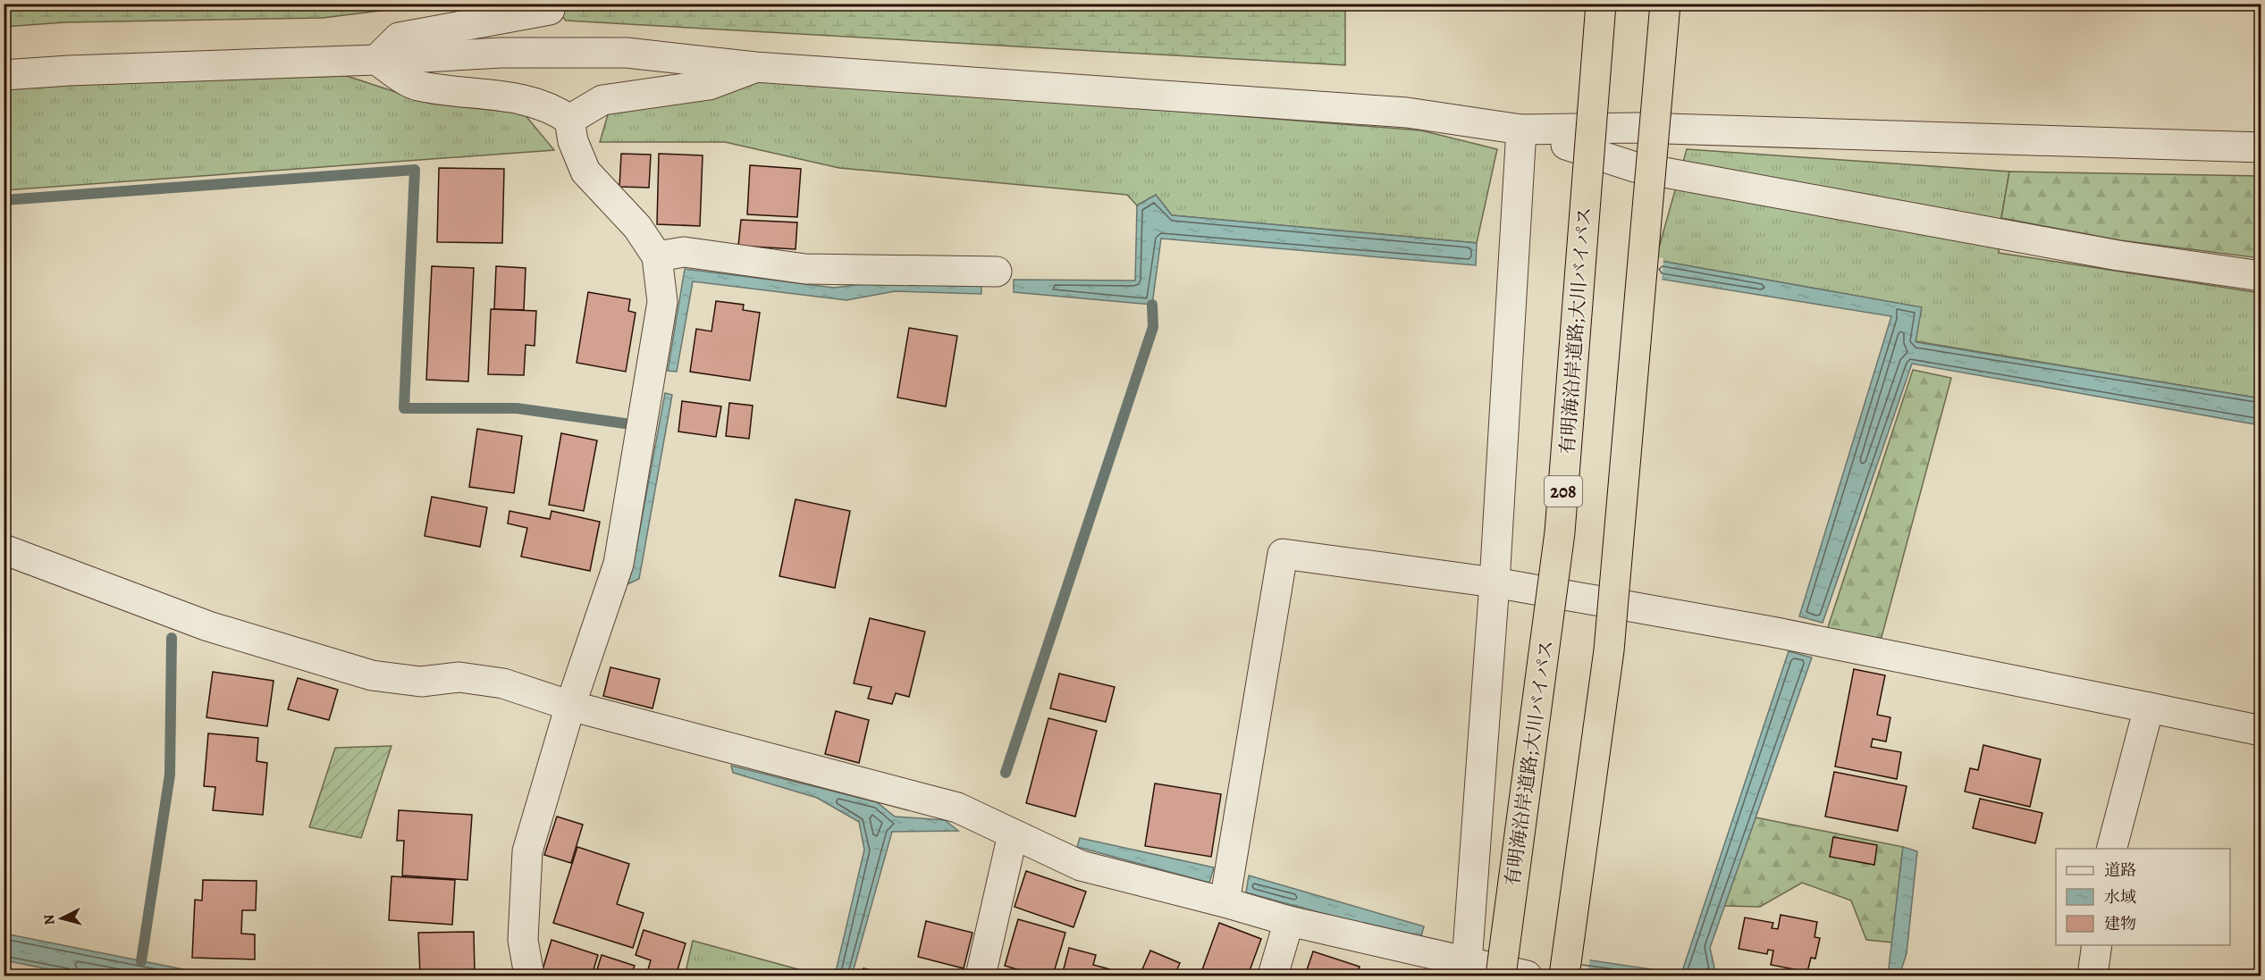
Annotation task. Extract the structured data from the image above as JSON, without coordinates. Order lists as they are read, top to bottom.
{
  "streets": {
    "highway": ["有明海沿岸道路;大川バイパス", "208"]
  },
  "legend": ["道路", "水域", "建物"],
  "north": "left"
}
